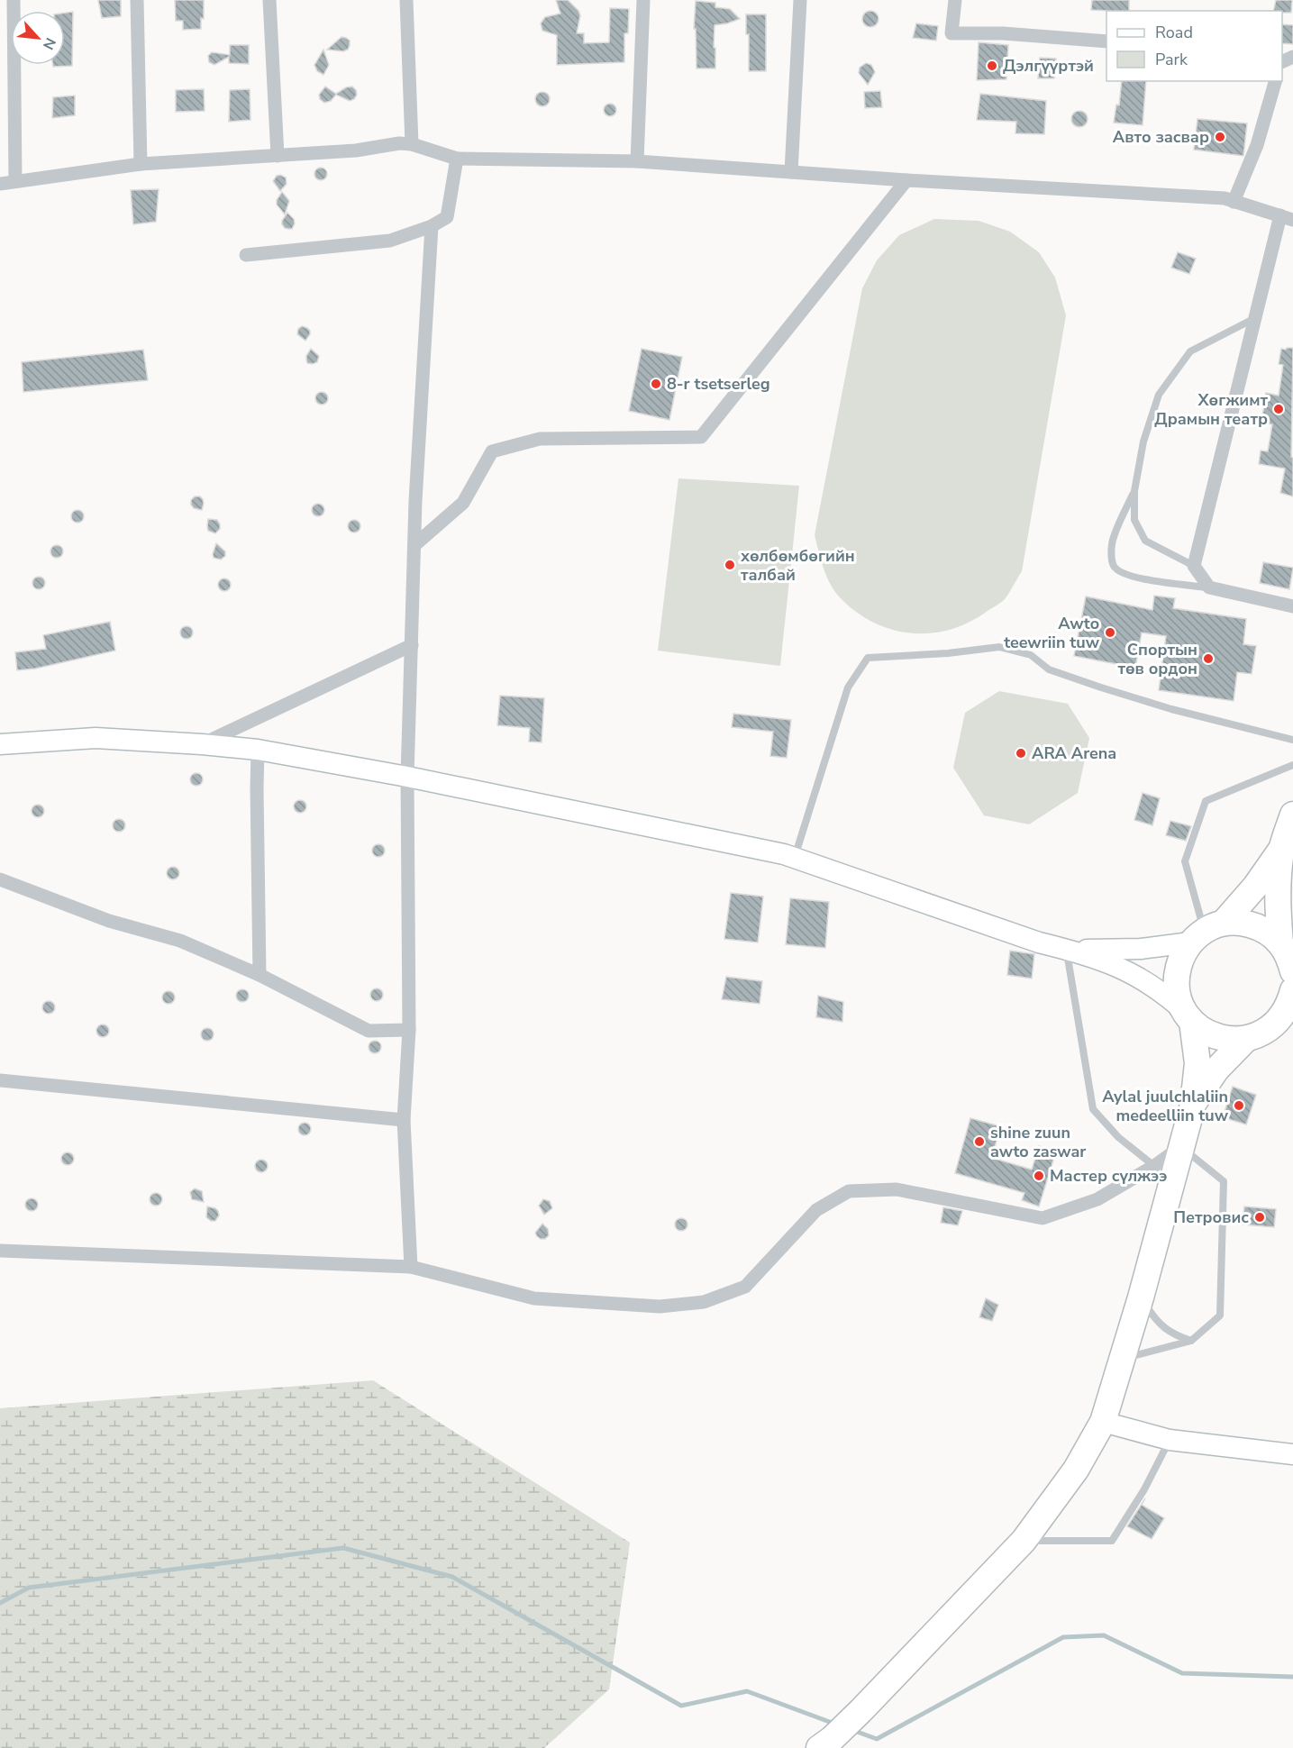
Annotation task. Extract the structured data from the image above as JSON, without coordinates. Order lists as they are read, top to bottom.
{
  "places": [
    "Дэлгүүртэй",
    "Авто засвар",
    "8-r tsetserleg",
    "Хөгжимт Драмын театр",
    "хөлбөмбөгийн талбай",
    "Awto teewriin tuw",
    "Спортын төв ордон",
    "ARA Arena",
    "Aylal juulchlaliin medeelliin tuw",
    "shine zuun awto zaswar",
    "Мастер сүлжээ",
    "Петровис"
  ],
  "legend": ["Road", "Park"],
  "north": "bottom right"
}
